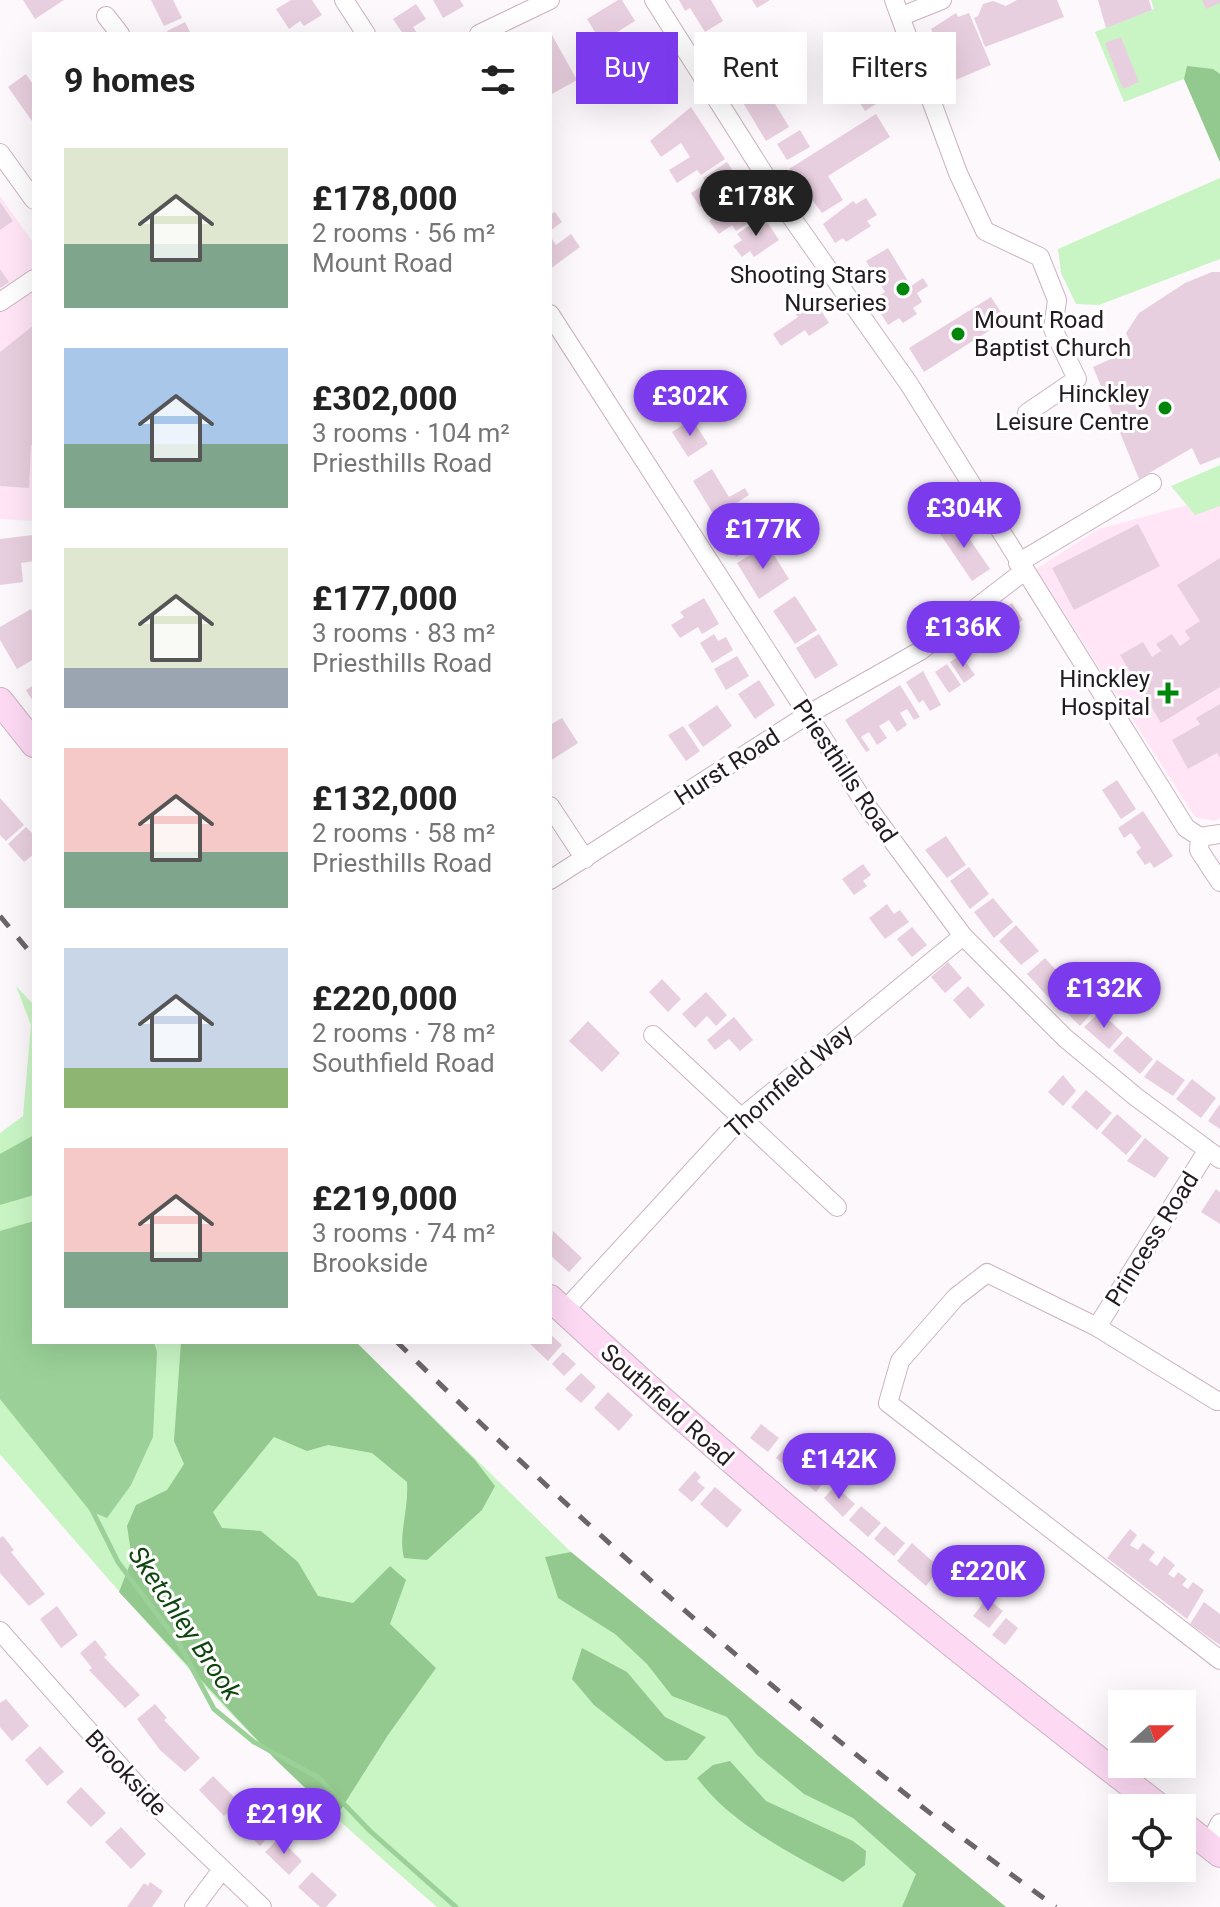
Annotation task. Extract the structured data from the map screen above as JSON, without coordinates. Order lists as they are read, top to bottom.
{
  "streets": {
    "main road": ["Southfield Road"],
    "street": [
      "Hurst Road",
      "Priesthills Road",
      "Thornfield Way",
      "Princess Road",
      "Brookside"
    ]
  },
  "crossings": [
    ["Hurst Road", "Priesthills Road"],
    ["Priesthills Road", "Thornfield Way"],
    ["Priesthills Road", "Princess Road"],
    ["Thornfield Way", "Southfield Road"]
  ],
  "water": ["Sketchley Brook"],
  "places": {
    "other": ["Shooting Stars Nurseries", "Mount Road Baptist Church", "Hinckley Leisure Centre"],
    "health": ["Hinckley Hospital"]
  },
  "north": "right",
  "page": {
    "chip": ["Buy", "Rent", "Filters"],
    "heading": "9 homes",
    "list": [
      {
        "name": "£178,000",
        "note": "2 rooms · 56 m² · Mount Road"
      },
      {
        "name": "£302,000",
        "note": "3 rooms · 104 m² · Priesthills Road"
      },
      {
        "name": "£177,000",
        "note": "3 rooms · 83 m² · Priesthills Road"
      },
      {
        "name": "£132,000",
        "note": "2 rooms · 58 m² · Priesthills Road"
      },
      {
        "name": "£220,000",
        "note": "2 rooms · 78 m² · Southfield Road"
      },
      {
        "name": "£219,000",
        "note": "3 rooms · 74 m² · Brookside"
      }
    ],
    "price": [
      "£178K",
      "£302K",
      "£304K",
      "£177K",
      "£136K",
      "£132K",
      "£142K",
      "£220K",
      "£219K"
    ]
  }
}
